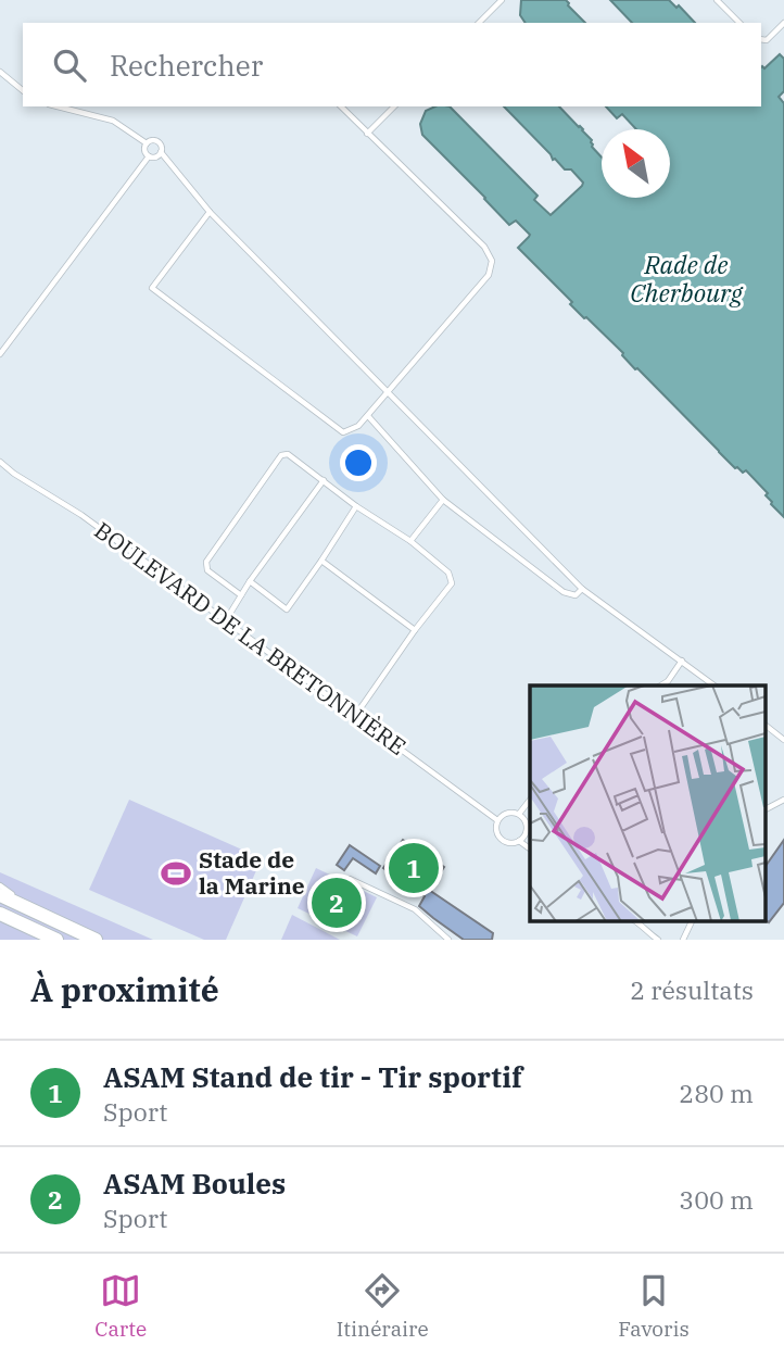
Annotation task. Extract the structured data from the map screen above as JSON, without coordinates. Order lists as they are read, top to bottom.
{
  "streets": {
    "lane": ["BOULEVARD DE LA BRETONNIÈRE"]
  },
  "water": ["Rade de Cherbourg"],
  "places": {
    "sports": ["Stade de la Marine"]
  },
  "north": "top left",
  "page": {
    "search": "Rechercher",
    "pins": ["1", "2"],
    "heading": ["À proximité", "2 résultats"],
    "list": [
      {
        "mark": "1",
        "name": "ASAM Stand de tir - Tir sportif",
        "note": "Sport",
        "value": "280 m"
      },
      {
        "mark": "2",
        "name": "ASAM Boules",
        "note": "Sport",
        "value": "300 m"
      }
    ],
    "nav": ["Carte", "Itinéraire", "Favoris"]
  }
}
